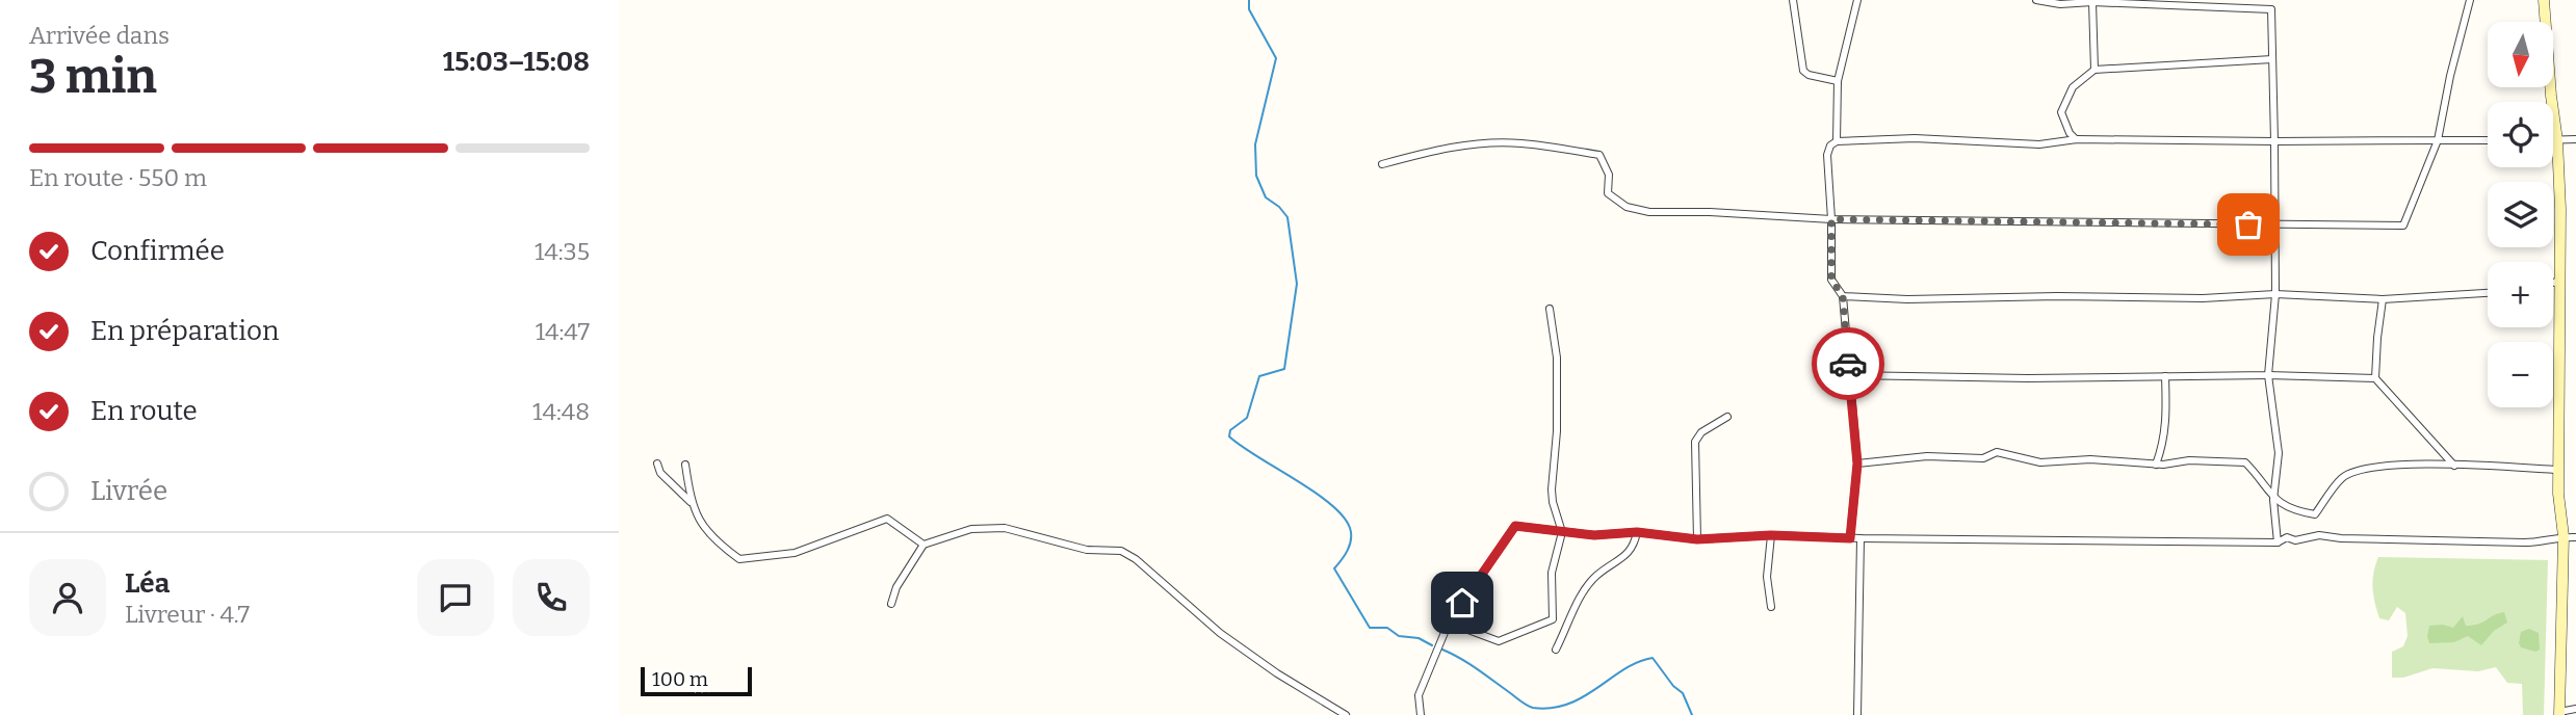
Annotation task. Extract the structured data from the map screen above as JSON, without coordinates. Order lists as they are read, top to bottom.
{
  "scale_bar": "100 m",
  "north": "bottom",
  "page": {
    "heading": ["3 min", "Arrivée dans", "15:03–15:08"],
    "panel": ["Léa", "Livreur · 4.7"],
    "map_buttons": ["+", "−"],
    "bar": "En route · 550 m",
    "list": [
      ["Confirmée", "14:35"],
      ["En préparation", "14:47"],
      ["En route", "14:48"],
      "Livrée"
    ],
    "scale": "100 m"
  }
}
